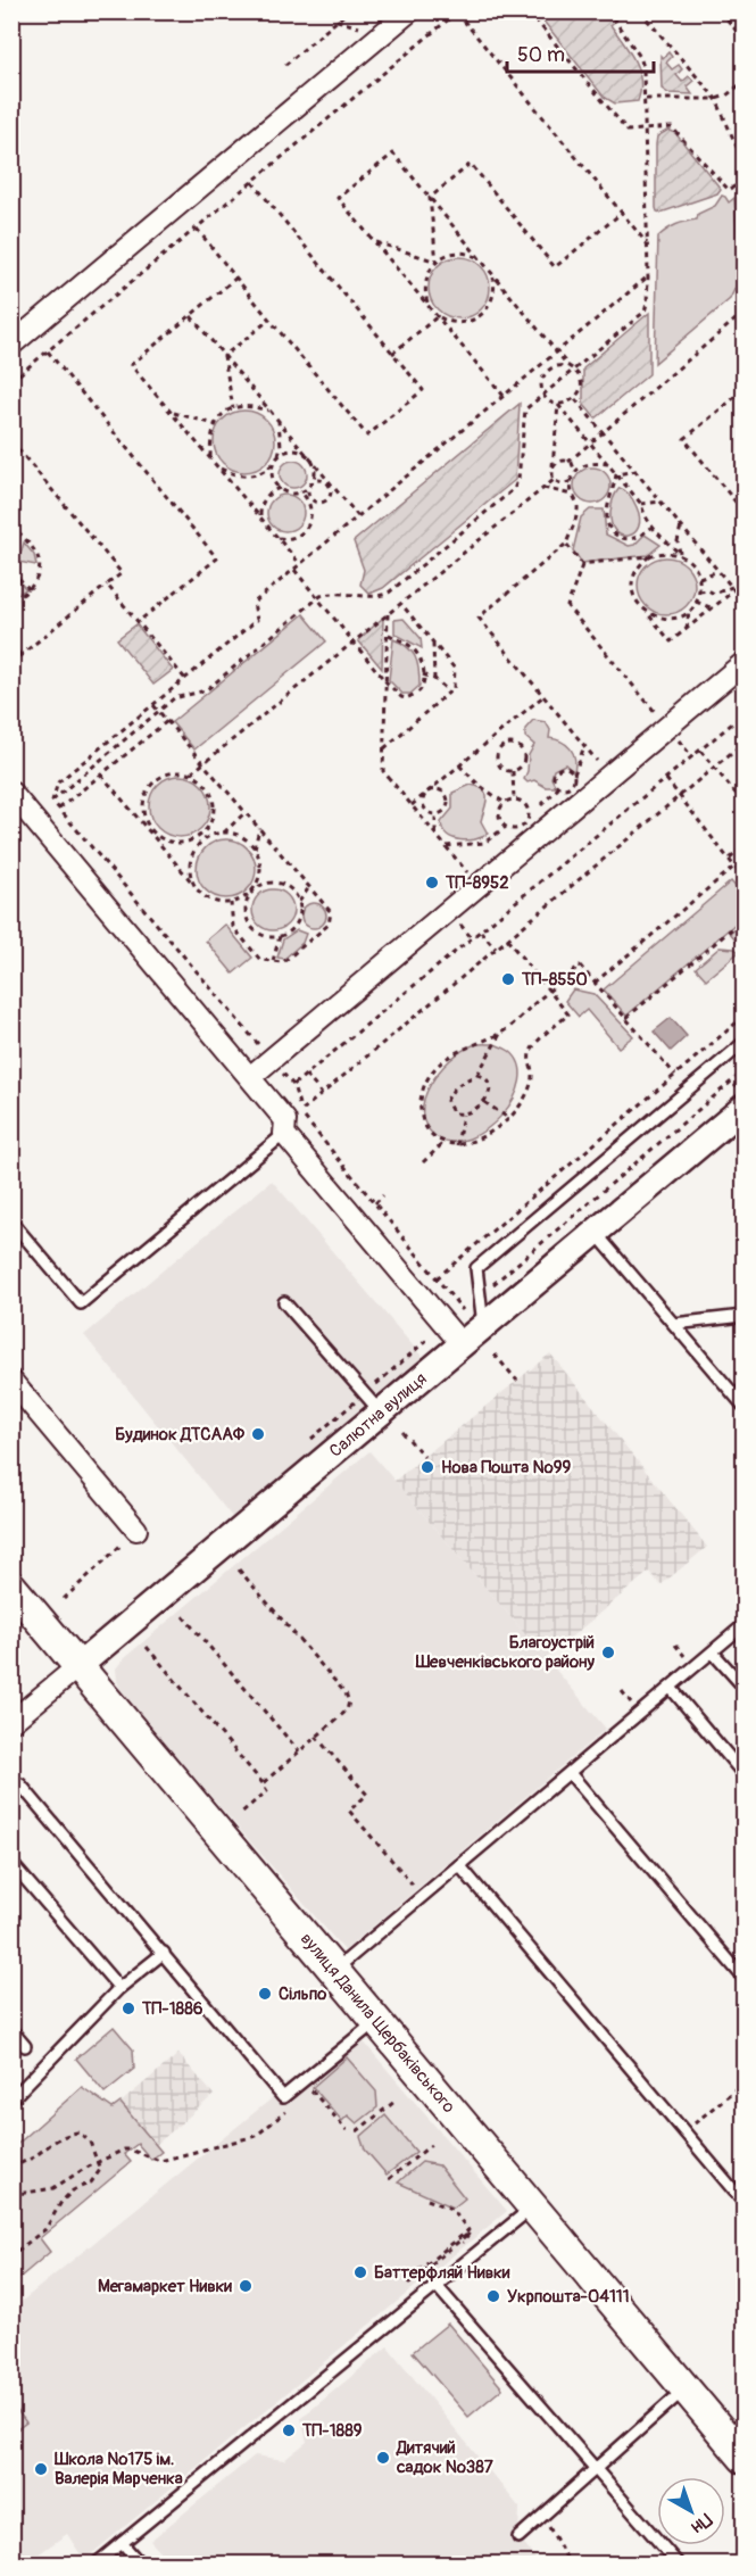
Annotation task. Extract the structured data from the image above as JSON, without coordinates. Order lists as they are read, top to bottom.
{
  "streets": {
    "main road": ["вулиця Данила Щербаківського"],
    "street": ["Салютна вулиця"]
  },
  "crossings": [
    ["Салютна вулиця", "вулиця Данила Щербаківського"]
  ],
  "places": [
    "ТП-8952",
    "ТП-8550",
    "Будинок ДТСААФ",
    "Нова Пошта №99",
    "Благоустрій Шевченківського району",
    "Сільпо",
    "ТП-1886",
    "Баттерфляй Нивки",
    "Мегамаркет Нивки",
    "Укрпошта-04111",
    "ТП-1889",
    "Дитячий садок №387",
    "Школа №175 ім. Валерія Марченка"
  ],
  "scale_bar": "50 m",
  "north": "bottom right"
}
